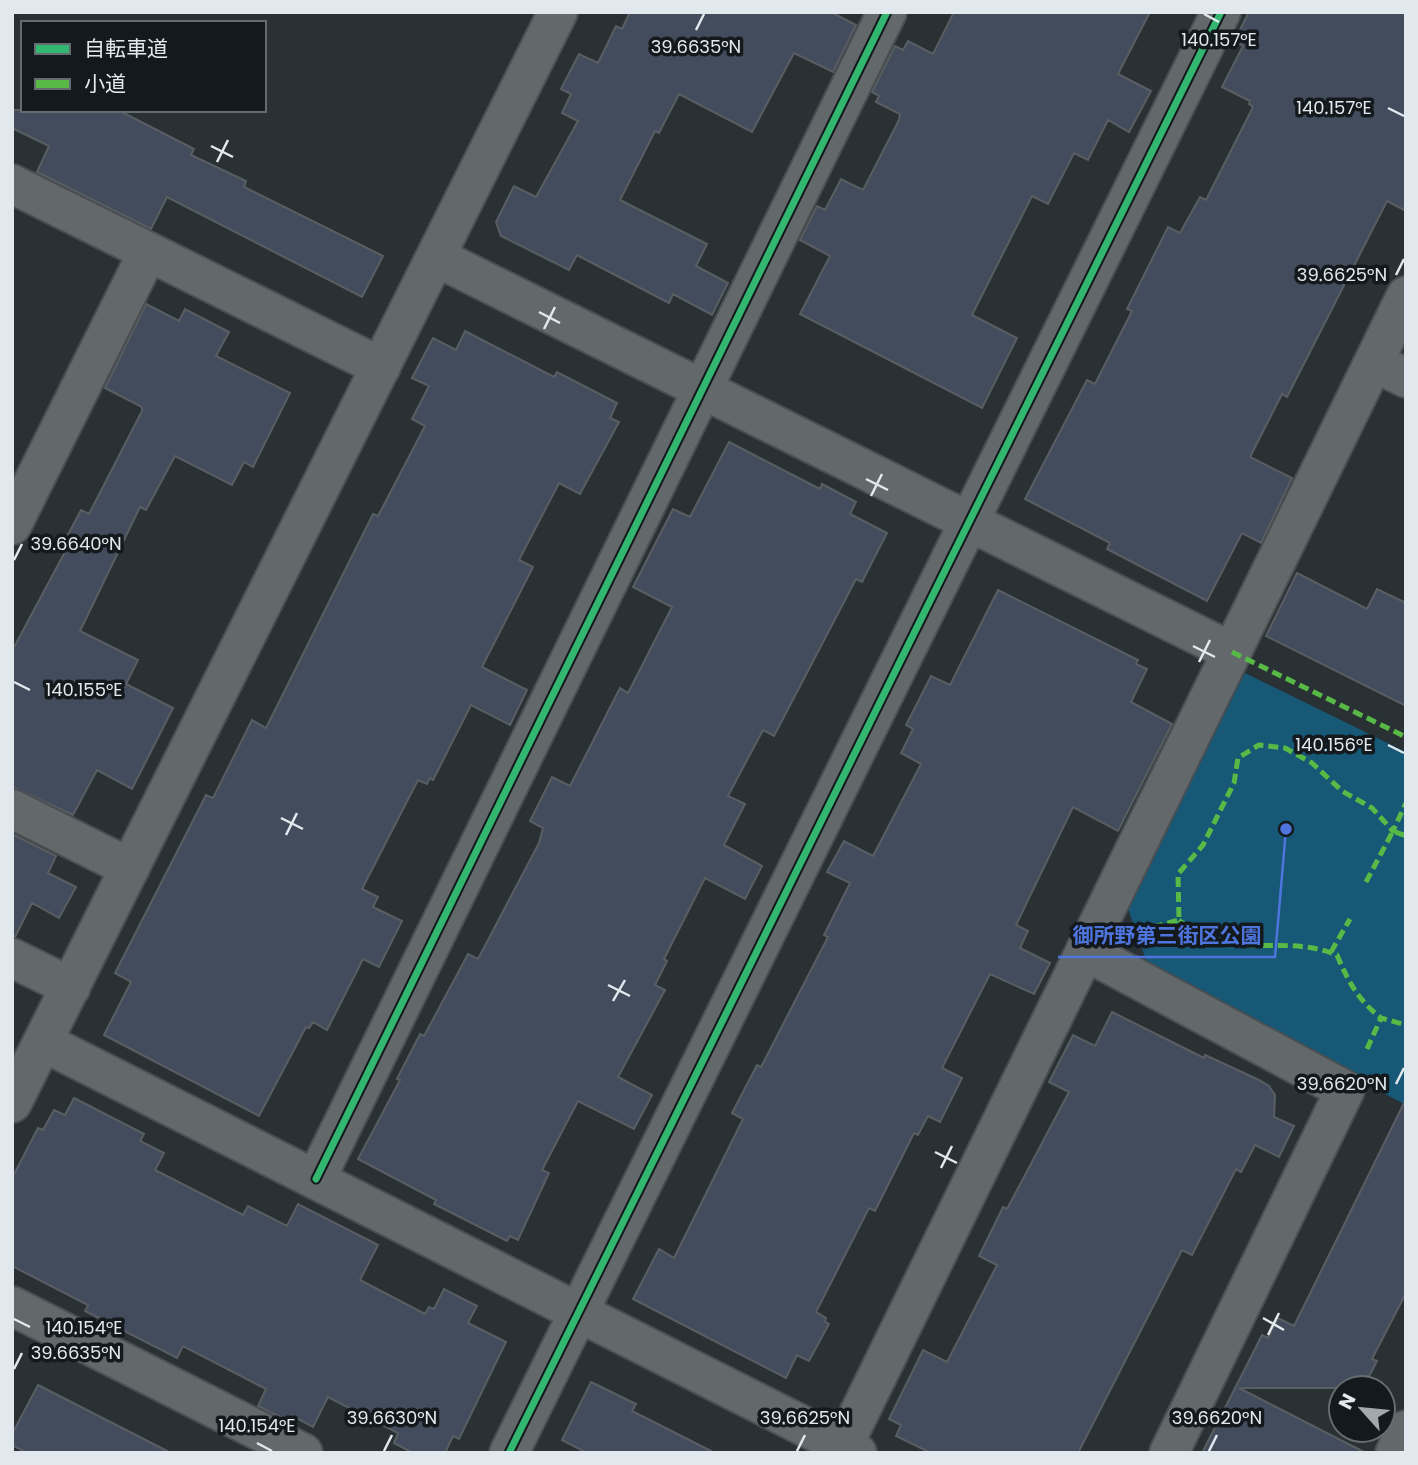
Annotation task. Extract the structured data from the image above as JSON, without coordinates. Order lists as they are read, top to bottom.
{
  "places": ["御所野第三街区公園"],
  "legend": ["自転車道", "小道"],
  "north": "top left",
  "coordinates": [
    "140.157°E",
    "39.6635°N",
    "39.6625°N",
    "39.6640°N",
    "140.155°E",
    "140.156°E",
    "39.6620°N",
    "140.154°E",
    "39.6630°N"
  ]
}
